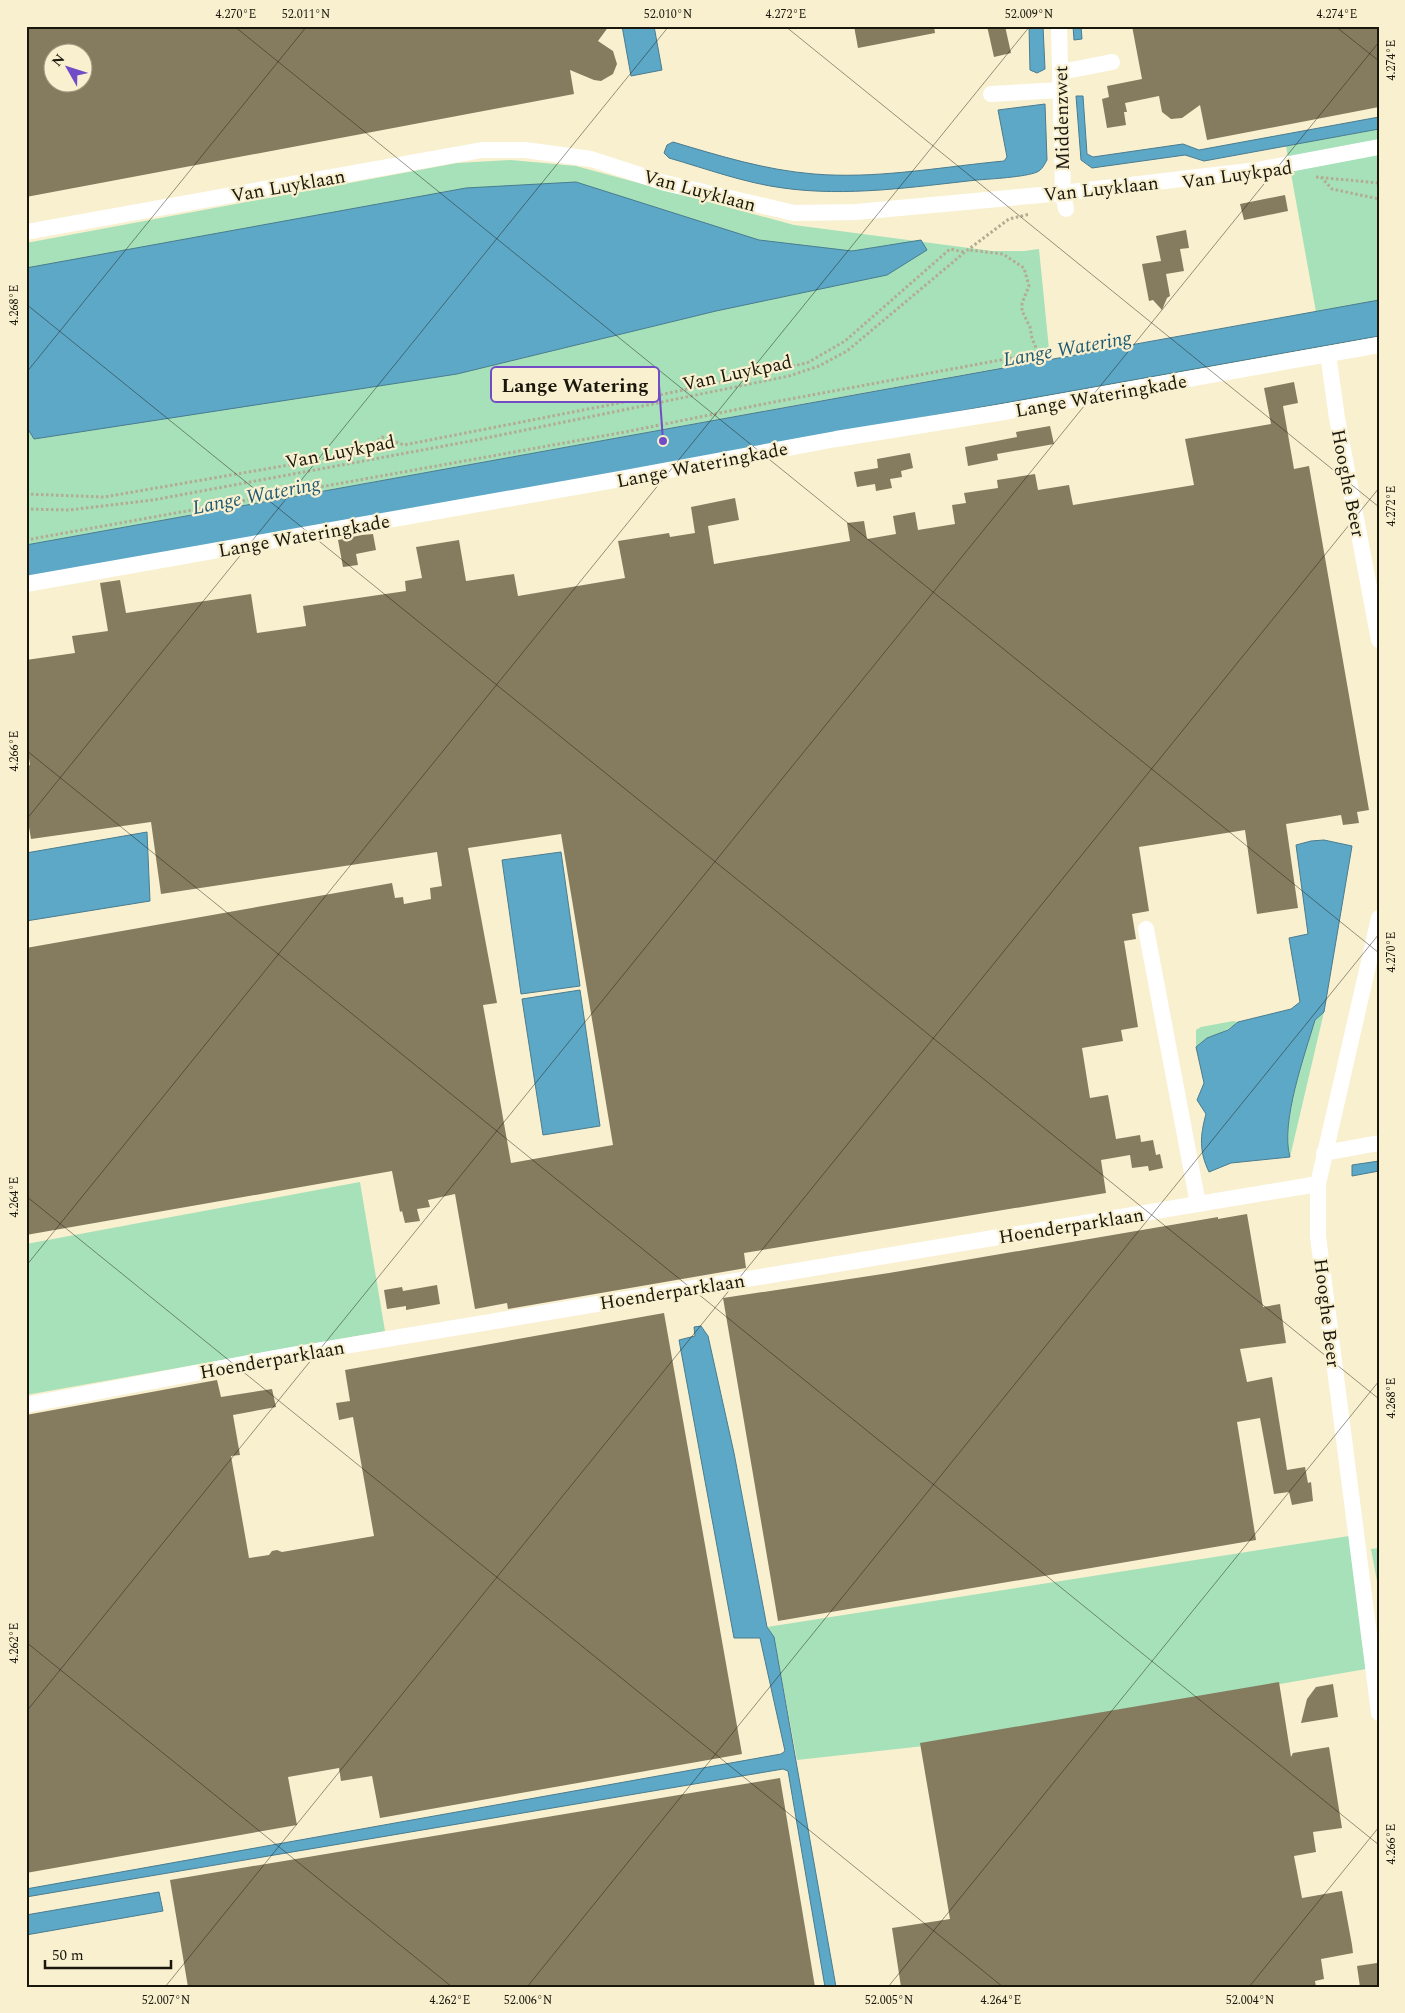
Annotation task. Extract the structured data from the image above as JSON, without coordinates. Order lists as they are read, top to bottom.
{
  "streets": {
    "street": [
      "Middenzwet",
      "Van Luyklaan",
      "Lange Wateringkade",
      "Hooghe Beer",
      "Hoenderparklaan"
    ],
    "path": ["Van Luykpad"]
  },
  "crossings": [
    ["Middenzwet", "Van Luyklaan"],
    ["Lange Wateringkade", "Hooghe Beer"],
    ["Hooghe Beer", "Hoenderparklaan"]
  ],
  "water": ["Lange Watering"],
  "places": ["Lange Watering"],
  "scale_bar": "50 m",
  "north": "top left",
  "coordinates": [
    "4.270°E",
    "52.011°N",
    "52.010°N",
    "4.272°E",
    "52.009°N",
    "4.274°E",
    "4.268°E",
    "4.266°E",
    "4.264°E",
    "4.262°E",
    "52.007°N",
    "52.006°N",
    "52.005°N",
    "52.004°N"
  ]
}
